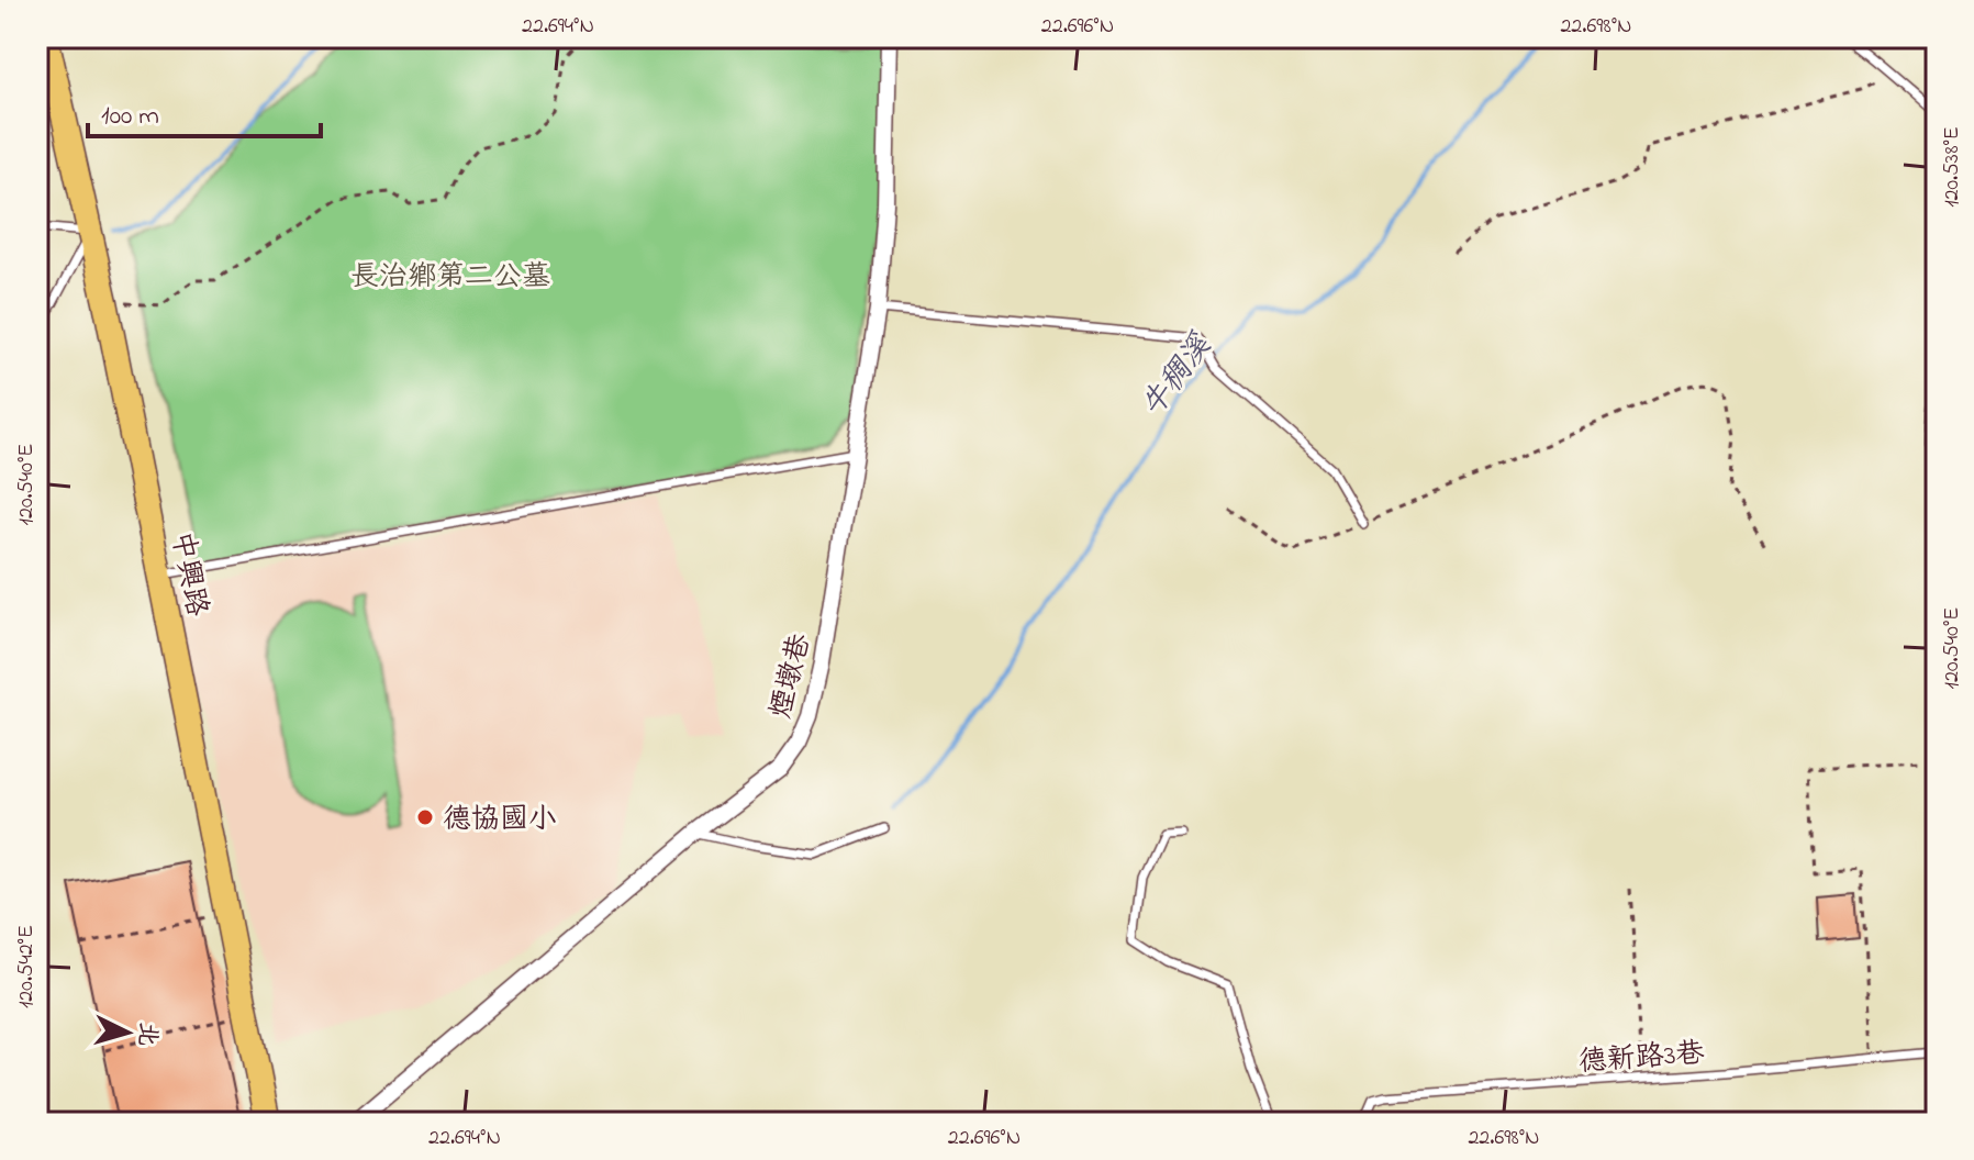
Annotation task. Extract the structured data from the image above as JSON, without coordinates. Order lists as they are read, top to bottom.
{
  "streets": {
    "main road": ["中興路"],
    "street": ["煙墩巷"],
    "lane": ["德新路3巷"]
  },
  "water": ["牛稠溪"],
  "parks": ["長治鄉第二公墓"],
  "places": ["德協國小"],
  "scale_bar": "100 m",
  "north": "right",
  "coordinates": [
    "22.694°N",
    "22.696°N",
    "22.698°N",
    "120.538°E",
    "120.540°E",
    "120.542°E"
  ]
}
